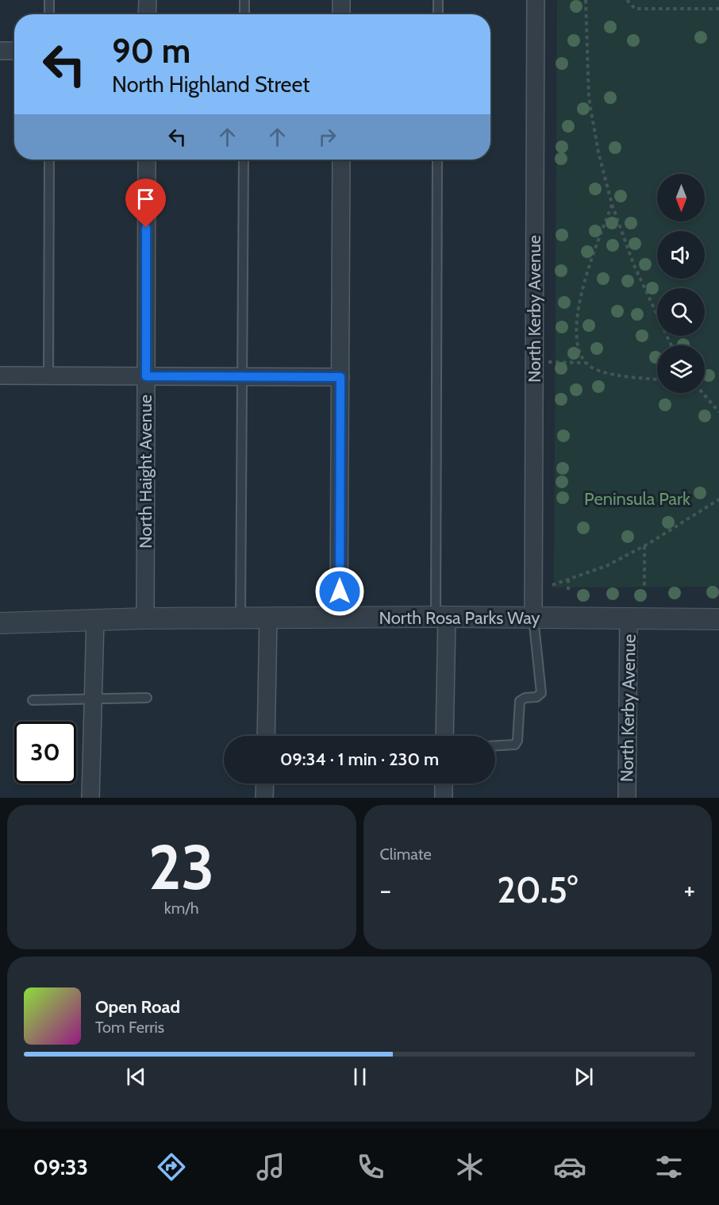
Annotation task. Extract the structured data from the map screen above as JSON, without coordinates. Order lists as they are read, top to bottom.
{
  "streets": {
    "street": ["North Kerby Avenue", "North Haight Avenue", "North Rosa Parks Way"]
  },
  "crossings": [
    ["North Kerby Avenue", "North Rosa Parks Way"],
    ["North Haight Avenue", "North Rosa Parks Way"]
  ],
  "parks": ["Peninsula Park"],
  "north": "bottom",
  "page": {
    "turn": ["90 m", "North Highland Street"],
    "limit": "30",
    "trip": "09:34 · 1 min · 230 m",
    "tile": [
      ["23", "km/h"],
      "Climate"
    ],
    "heat": ["−", "20.5°", "+"],
    "song": ["Open Road", "Tom Ferris"],
    "tabs": "09:33"
  }
}
